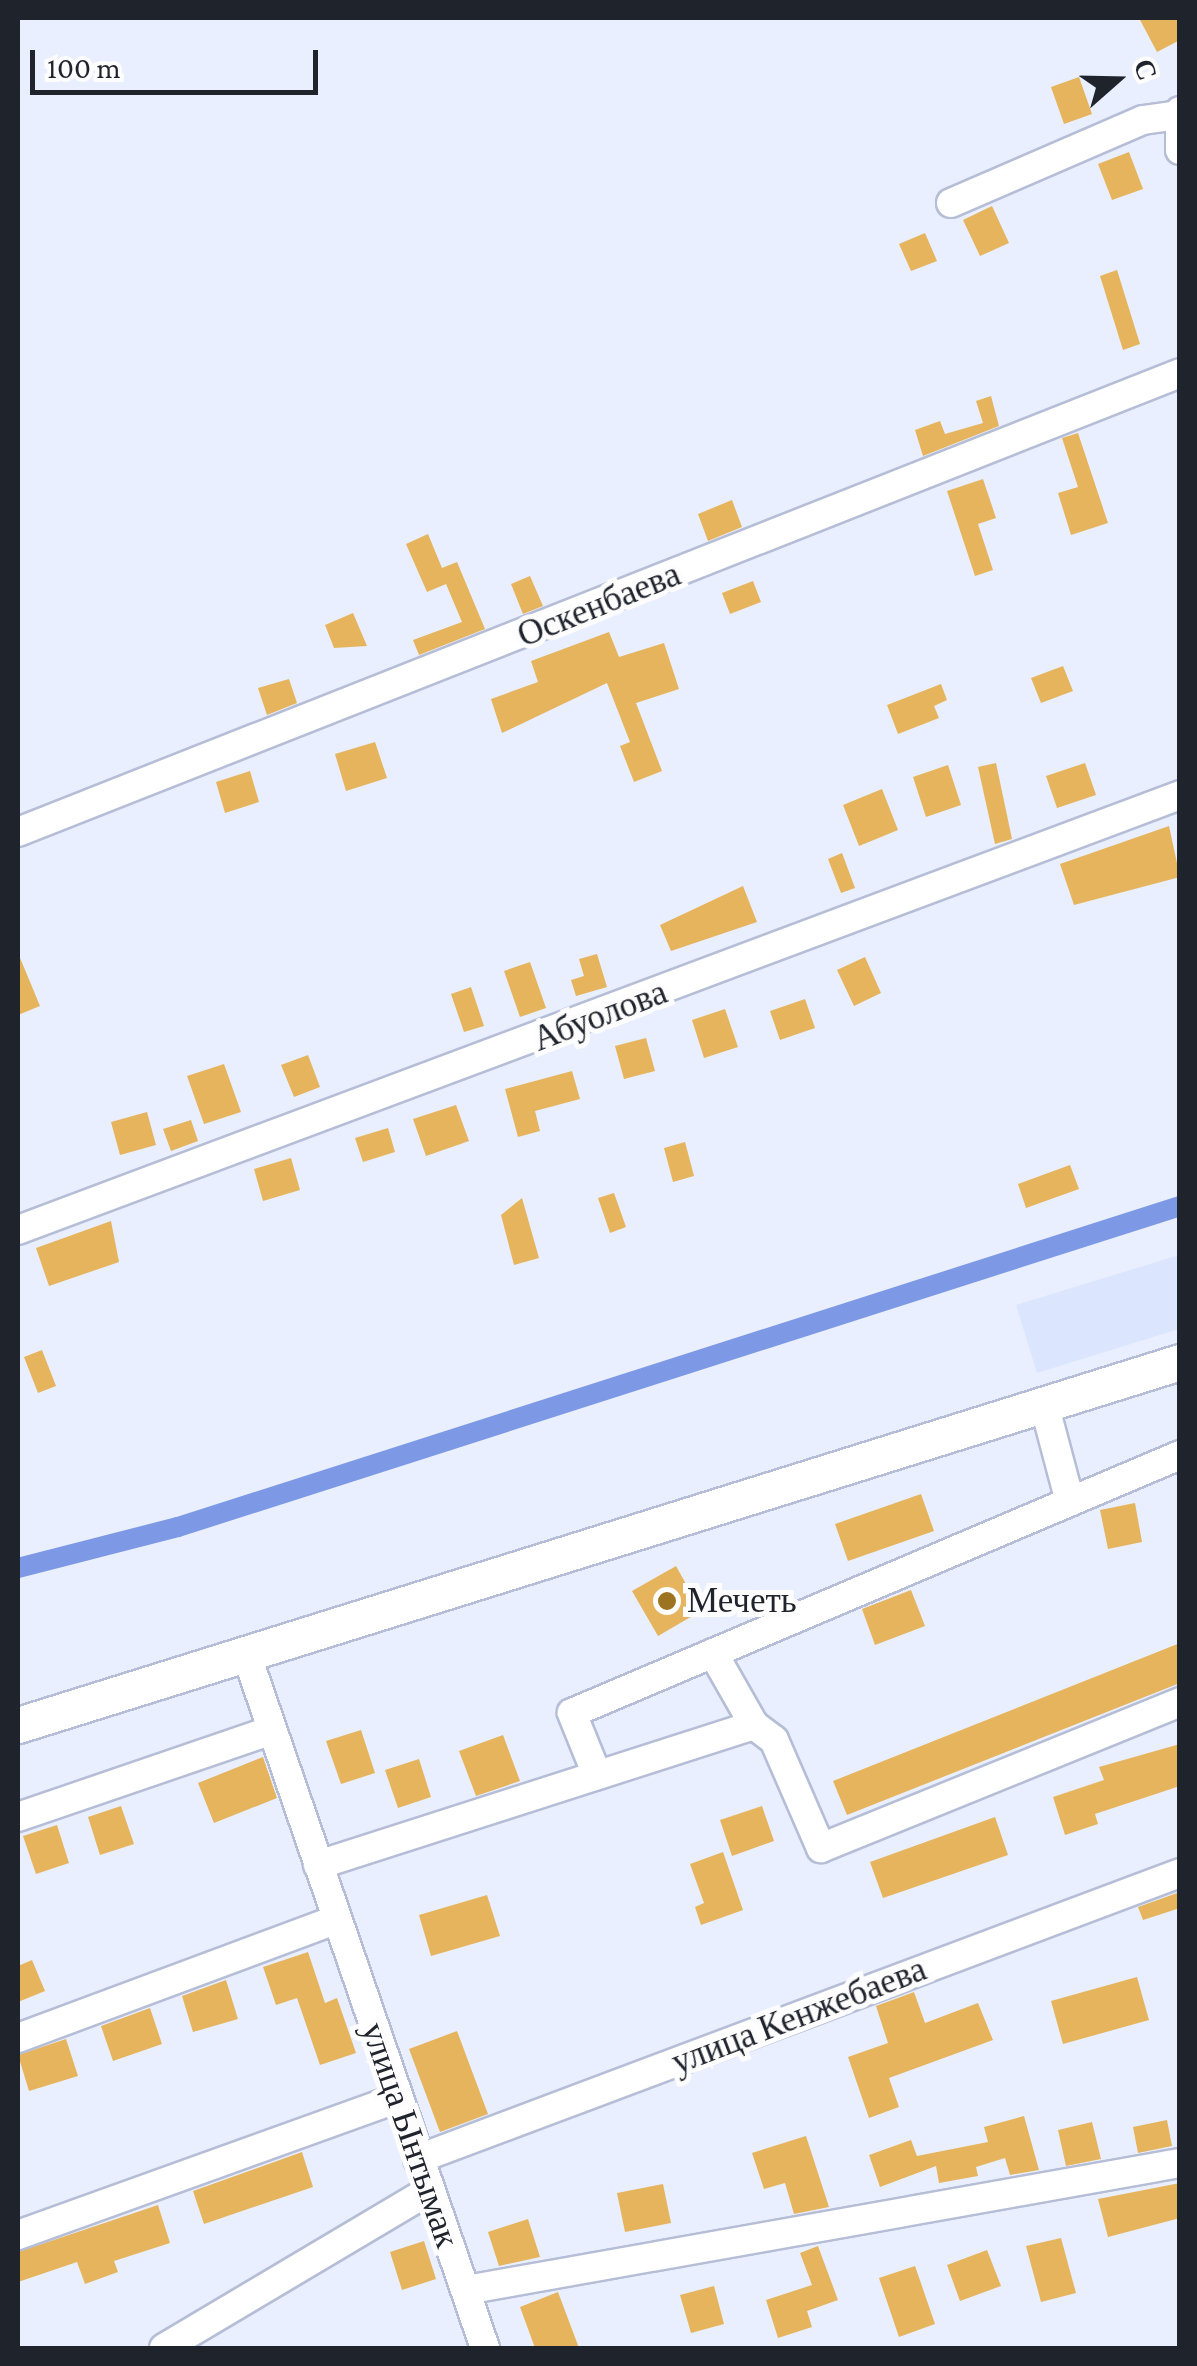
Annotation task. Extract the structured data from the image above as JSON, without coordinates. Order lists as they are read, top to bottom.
{
  "streets": {
    "street": [
      "Оскенбаева",
      "Абуолова",
      "улица Кенжебаева",
      "улица Ынтымак"
    ]
  },
  "crossings": [
    ["улица Кенжебаева", "улица Ынтымак"]
  ],
  "places": ["Мечеть"],
  "scale_bar": "100 m",
  "north": "right"
}
